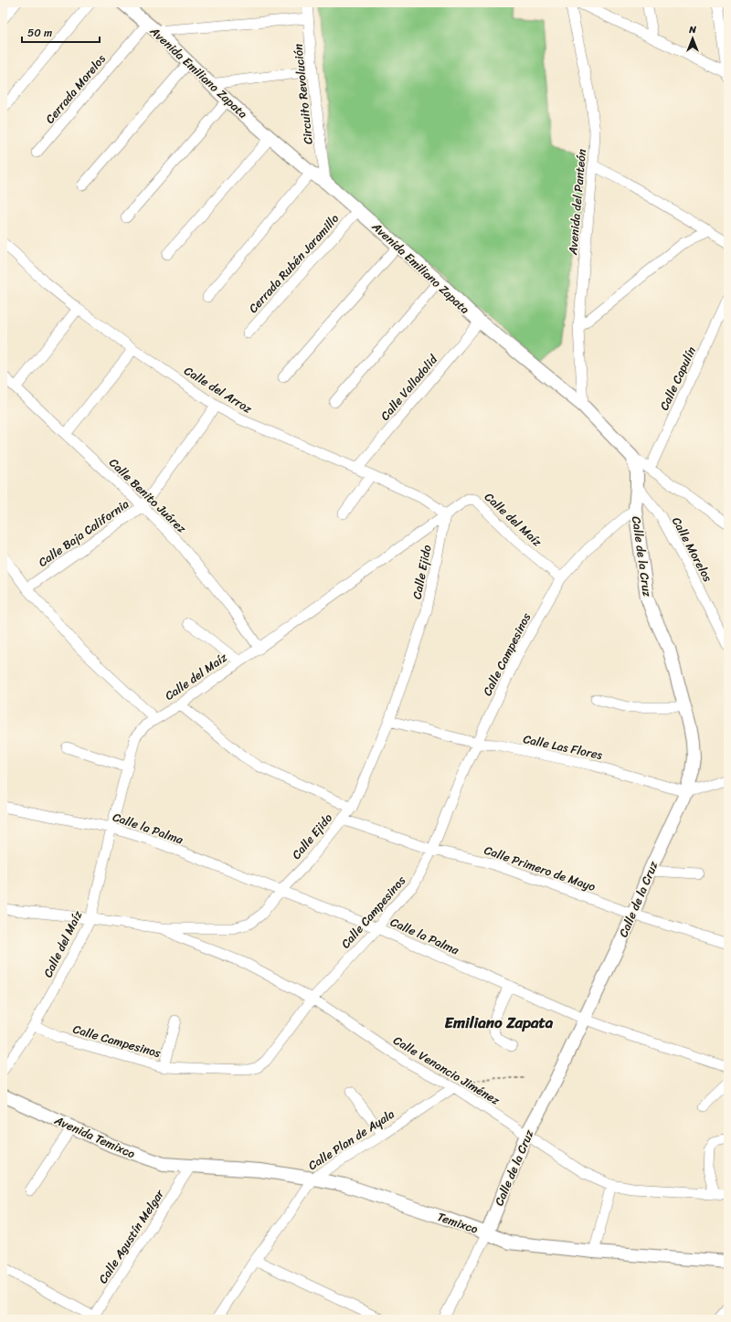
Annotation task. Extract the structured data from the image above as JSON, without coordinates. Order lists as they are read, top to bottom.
{
  "streets": {
    "main road": [
      "Avenida Emiliano Zapata",
      "Calle de la Cruz",
      "Avenida Temixco",
      "Temixco"
    ],
    "street": [
      "Cerrada Morelos",
      "Circuito Revolución",
      "Avenida del Panteón",
      "Cerrada Rubén Jaramillo",
      "Calle Capulín",
      "Calle Valladolid",
      "Calle del Arroz",
      "Calle Benito Juárez",
      "Calle del Maíz",
      "Calle Baja California",
      "Calle Morelos",
      "Calle Ejido",
      "Calle Campesinos",
      "Calle Las Flores",
      "Calle la Palma",
      "Calle Primero de Mayo",
      "Calle Venancio Jiménez",
      "Calle Plan de Ayala",
      "Calle Agustín Melgar"
    ]
  },
  "crossings": [
    ["Avenida Emiliano Zapata", "Cerrada Morelos"],
    ["Avenida Emiliano Zapata", "Circuito Revolución"],
    ["Avenida Emiliano Zapata", "Avenida del Panteón"],
    ["Avenida Emiliano Zapata", "Cerrada Rubén Jaramillo"],
    ["Avenida Emiliano Zapata", "Calle Capulín"],
    ["Avenida Emiliano Zapata", "Calle Valladolid"],
    ["Avenida Emiliano Zapata", "Calle de la Cruz"],
    ["Calle Valladolid", "Calle del Arroz"],
    ["Calle del Arroz", "Calle del Maíz"],
    ["Calle del Arroz", "Calle Baja California"],
    ["Calle del Arroz", "Calle Ejido"],
    ["Calle Benito Juárez", "Calle del Maíz"],
    ["Calle Benito Juárez", "Calle Baja California"],
    ["Calle del Maíz", "Calle Ejido"],
    ["Calle del Maíz", "Calle Campesinos"],
    ["Calle del Maíz", "Calle la Palma"],
    ["Calle Morelos", "Calle de la Cruz"],
    ["Calle de la Cruz", "Calle Campesinos"],
    ["Calle de la Cruz", "Calle Las Flores"],
    ["Calle de la Cruz", "Calle la Palma"],
    ["Calle de la Cruz", "Calle Primero de Mayo"],
    ["Calle de la Cruz", "Calle Venancio Jiménez"],
    ["Calle de la Cruz", "Temixco"],
    ["Calle Ejido", "Calle Las Flores"],
    ["Calle Ejido", "Calle la Palma"],
    ["Calle Ejido", "Calle Primero de Mayo"],
    ["Calle Ejido", "Calle Venancio Jiménez"],
    ["Calle Campesinos", "Calle Las Flores"],
    ["Calle Campesinos", "Calle la Palma"],
    ["Calle Campesinos", "Calle Primero de Mayo"],
    ["Calle Campesinos", "Calle Venancio Jiménez"],
    ["Calle Venancio Jiménez", "Calle Plan de Ayala"],
    ["Avenida Temixco", "Temixco"],
    ["Avenida Temixco", "Calle Agustín Melgar"],
    ["Calle Plan de Ayala", "Temixco"],
    ["Temixco", "Calle Agustín Melgar"]
  ],
  "districts": ["Emiliano Zapata"],
  "scale_bar": "50 m",
  "north": "top"
}
